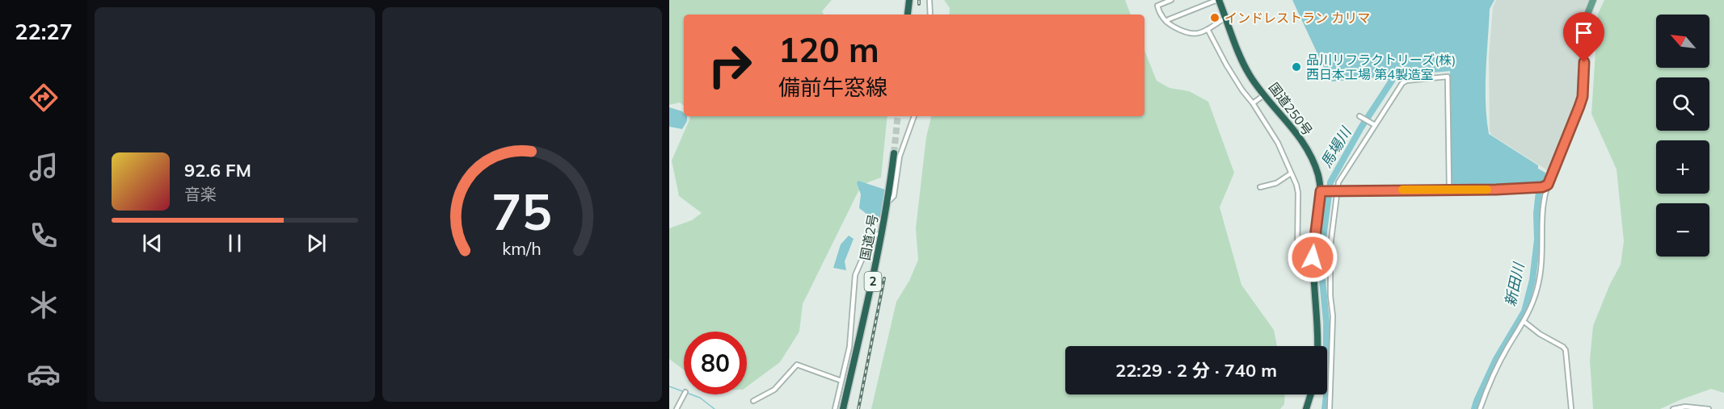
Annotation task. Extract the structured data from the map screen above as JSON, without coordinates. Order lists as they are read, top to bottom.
{
  "streets": {
    "highway": ["国道250号", "国道2号", "2"]
  },
  "water": ["馬場川", "新田川"],
  "places": ["インドレストラン カリマ", "品川リフラクトリーズ(株) 西日本工場 第4製造室"],
  "north": "top left",
  "page": {
    "tabs": "22:27",
    "map_buttons": ["+", "−"],
    "turn": ["120 m", "備前牛窓線"],
    "song": ["92.6 FM", "音楽"],
    "limit": "80",
    "trip": "22:29 · 2 分 · 740 m",
    "gauge": ["75", "km/h"]
  }
}
